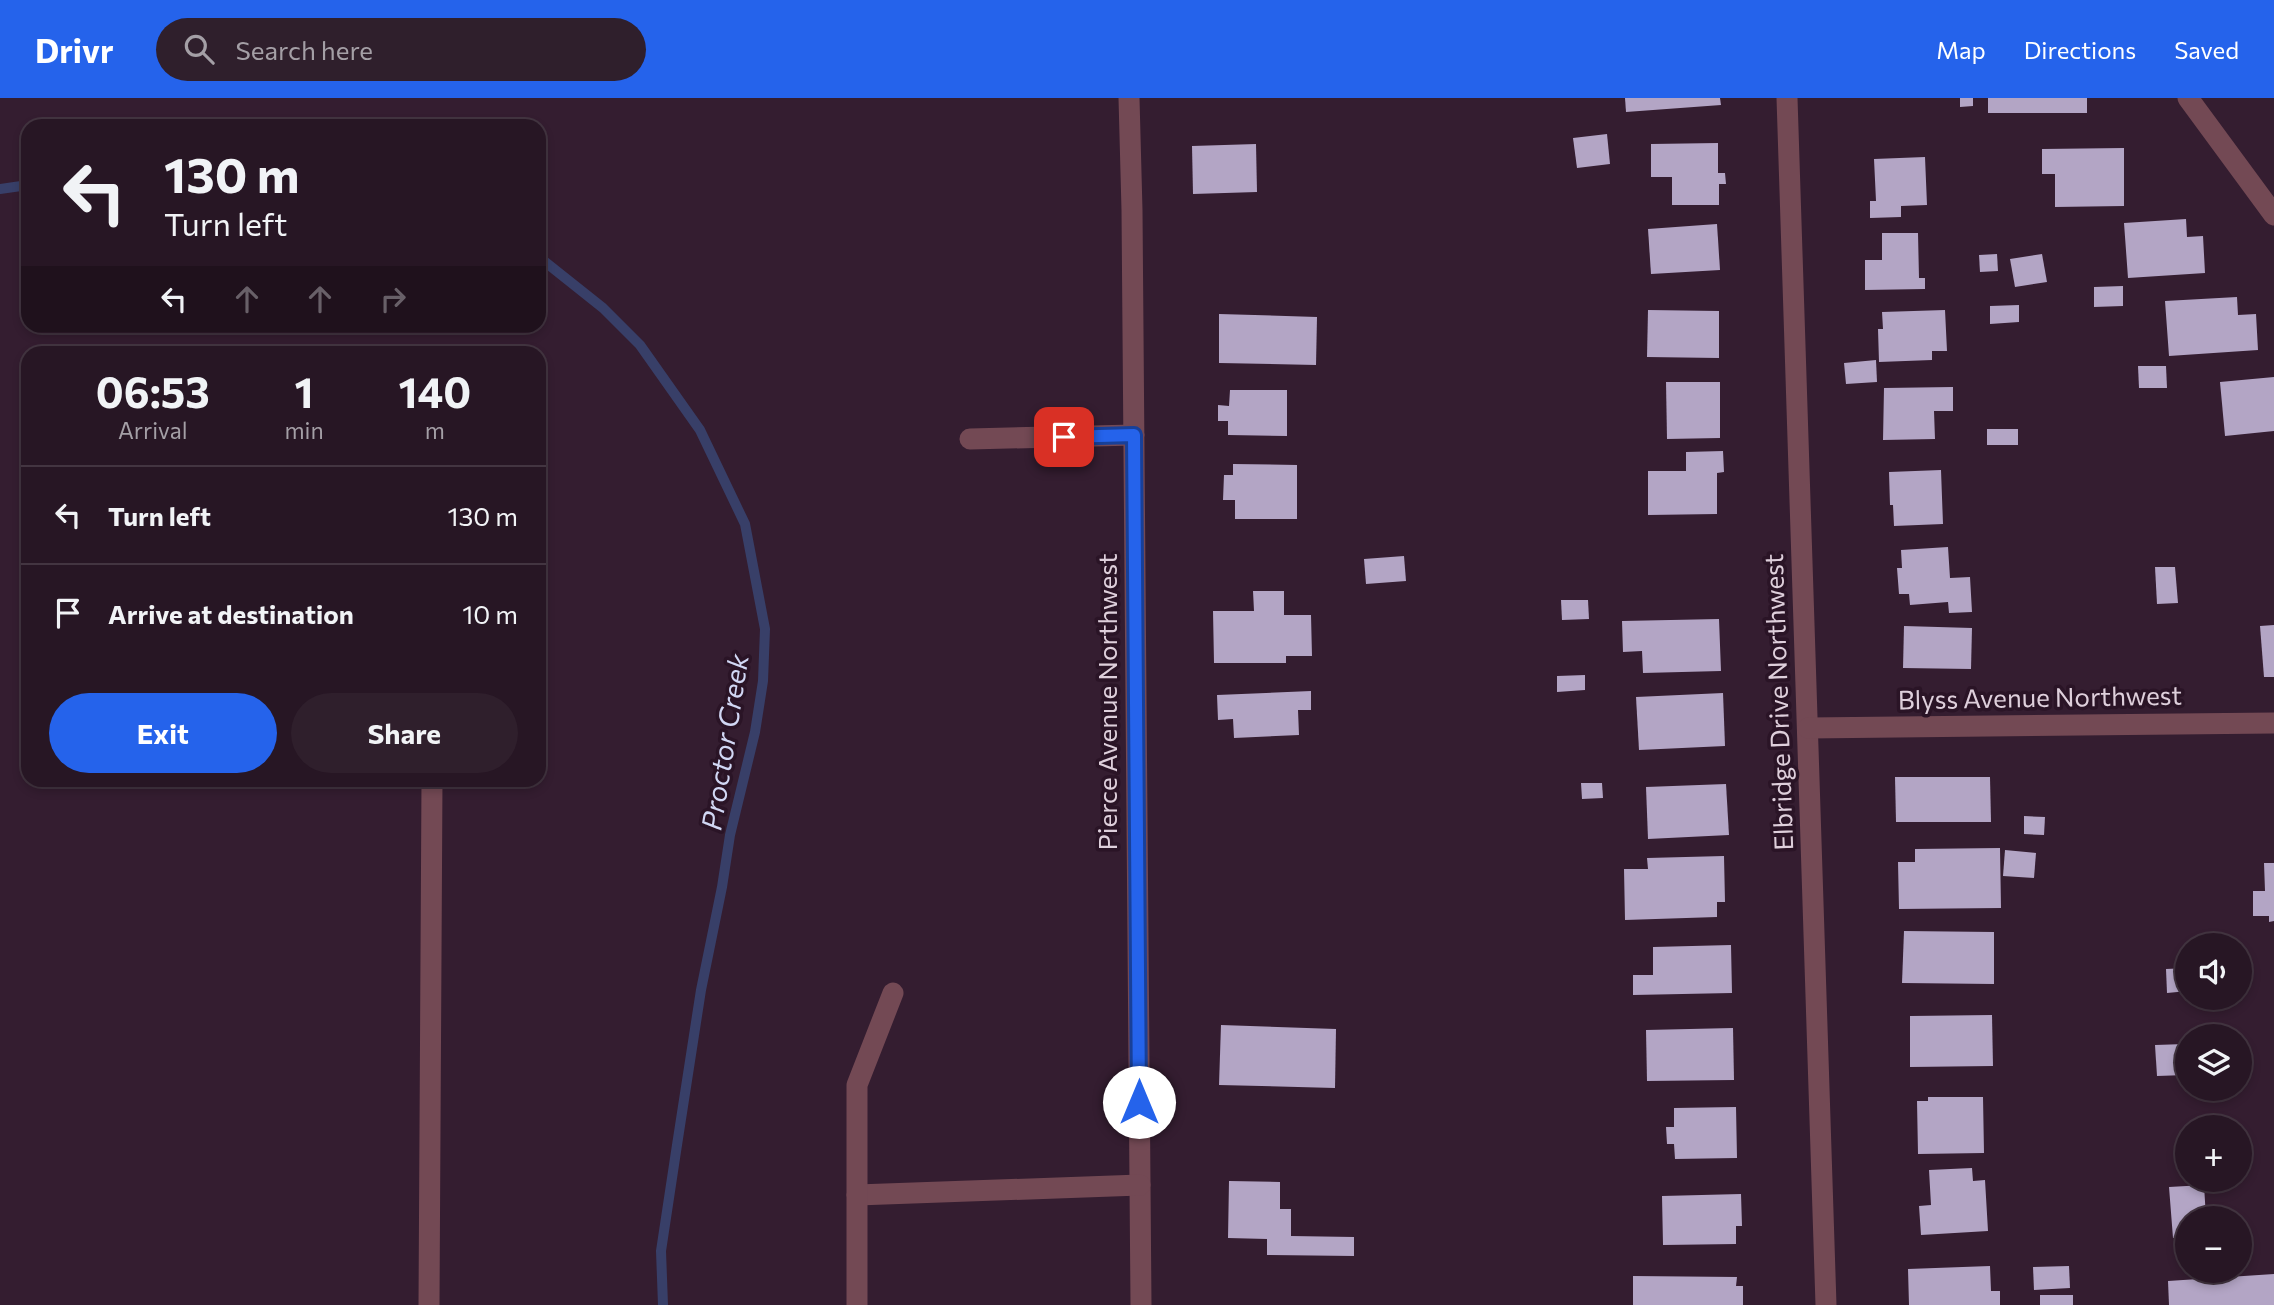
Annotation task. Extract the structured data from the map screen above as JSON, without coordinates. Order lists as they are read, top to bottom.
{
  "streets": {
    "street": ["Blyss Avenue Northwest", "Pierce Avenue Northwest", "Elbridge Drive Northwest"]
  },
  "crossings": [
    ["Blyss Avenue Northwest", "Elbridge Drive Northwest"]
  ],
  "water": ["Proctor Creek"],
  "page": {
    "header": "Drivr",
    "search": "Search here",
    "nav": ["Map", "Directions", "Saved"],
    "turn": ["130 m", "Turn left"],
    "eta": [
      "06:53",
      "Arrival",
      "1",
      "min",
      "140",
      "m"
    ],
    "list": [
      {
        "name": "Turn left",
        "value": "130 m"
      },
      {
        "name": "Arrive at destination",
        "value": "10 m"
      }
    ],
    "buttons": ["Exit", "Share"],
    "map_buttons": ["+", "−"]
  }
}
